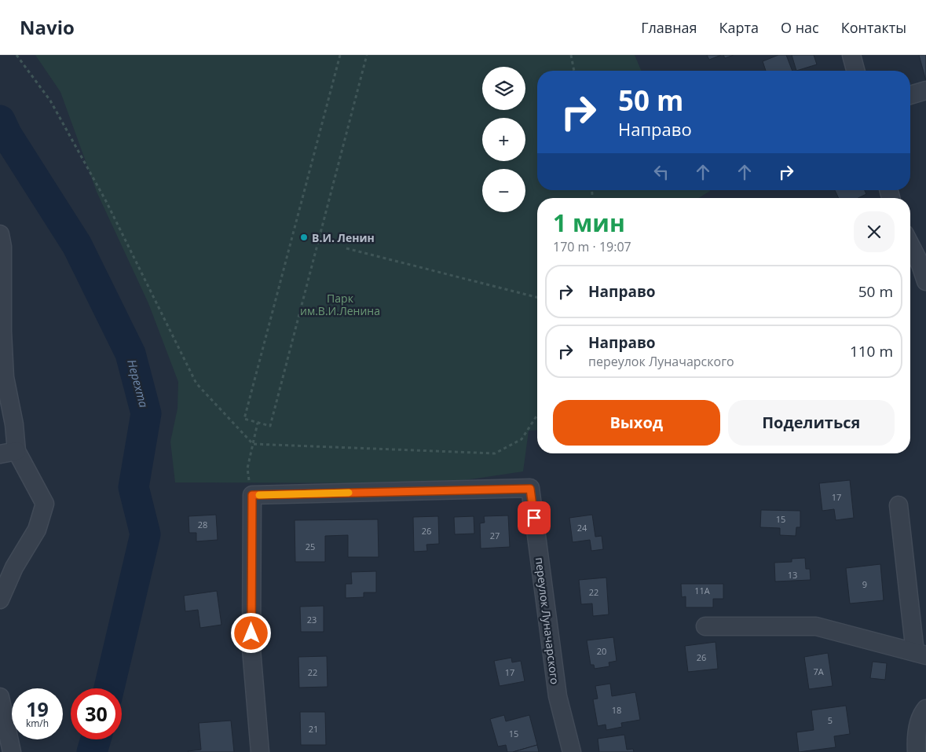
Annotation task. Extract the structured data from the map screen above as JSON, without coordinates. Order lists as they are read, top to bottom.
{
  "streets": {
    "street": ["переулок Луначарского"]
  },
  "water": ["Нерехта"],
  "parks": ["Парк им.В.И.Ленина"],
  "places": ["В.И. Ленин"],
  "house_numbers": [
    "17",
    "15",
    "28",
    "24",
    "26",
    "27",
    "25",
    "13",
    "9",
    "11А",
    "22",
    "23",
    "20",
    "26",
    "7А",
    "22",
    "17",
    "18",
    "5",
    "21",
    "15"
  ],
  "page": {
    "header": "Navio",
    "nav": [
      "Главная",
      "Карта",
      "О нас",
      "Контакты"
    ],
    "map_buttons": ["+", "−"],
    "turn": ["50 m", "Направо"],
    "heading": ["1 мин", "170 m · 19:07"],
    "list": [
      {
        "name": "Направо",
        "value": "50 m"
      },
      {
        "name": "Направо",
        "note": "переулок Луначарского",
        "value": "110 m"
      }
    ],
    "buttons": ["Выход", "Поделиться"],
    "speed": "19 km/h",
    "limit": "30"
  }
}
